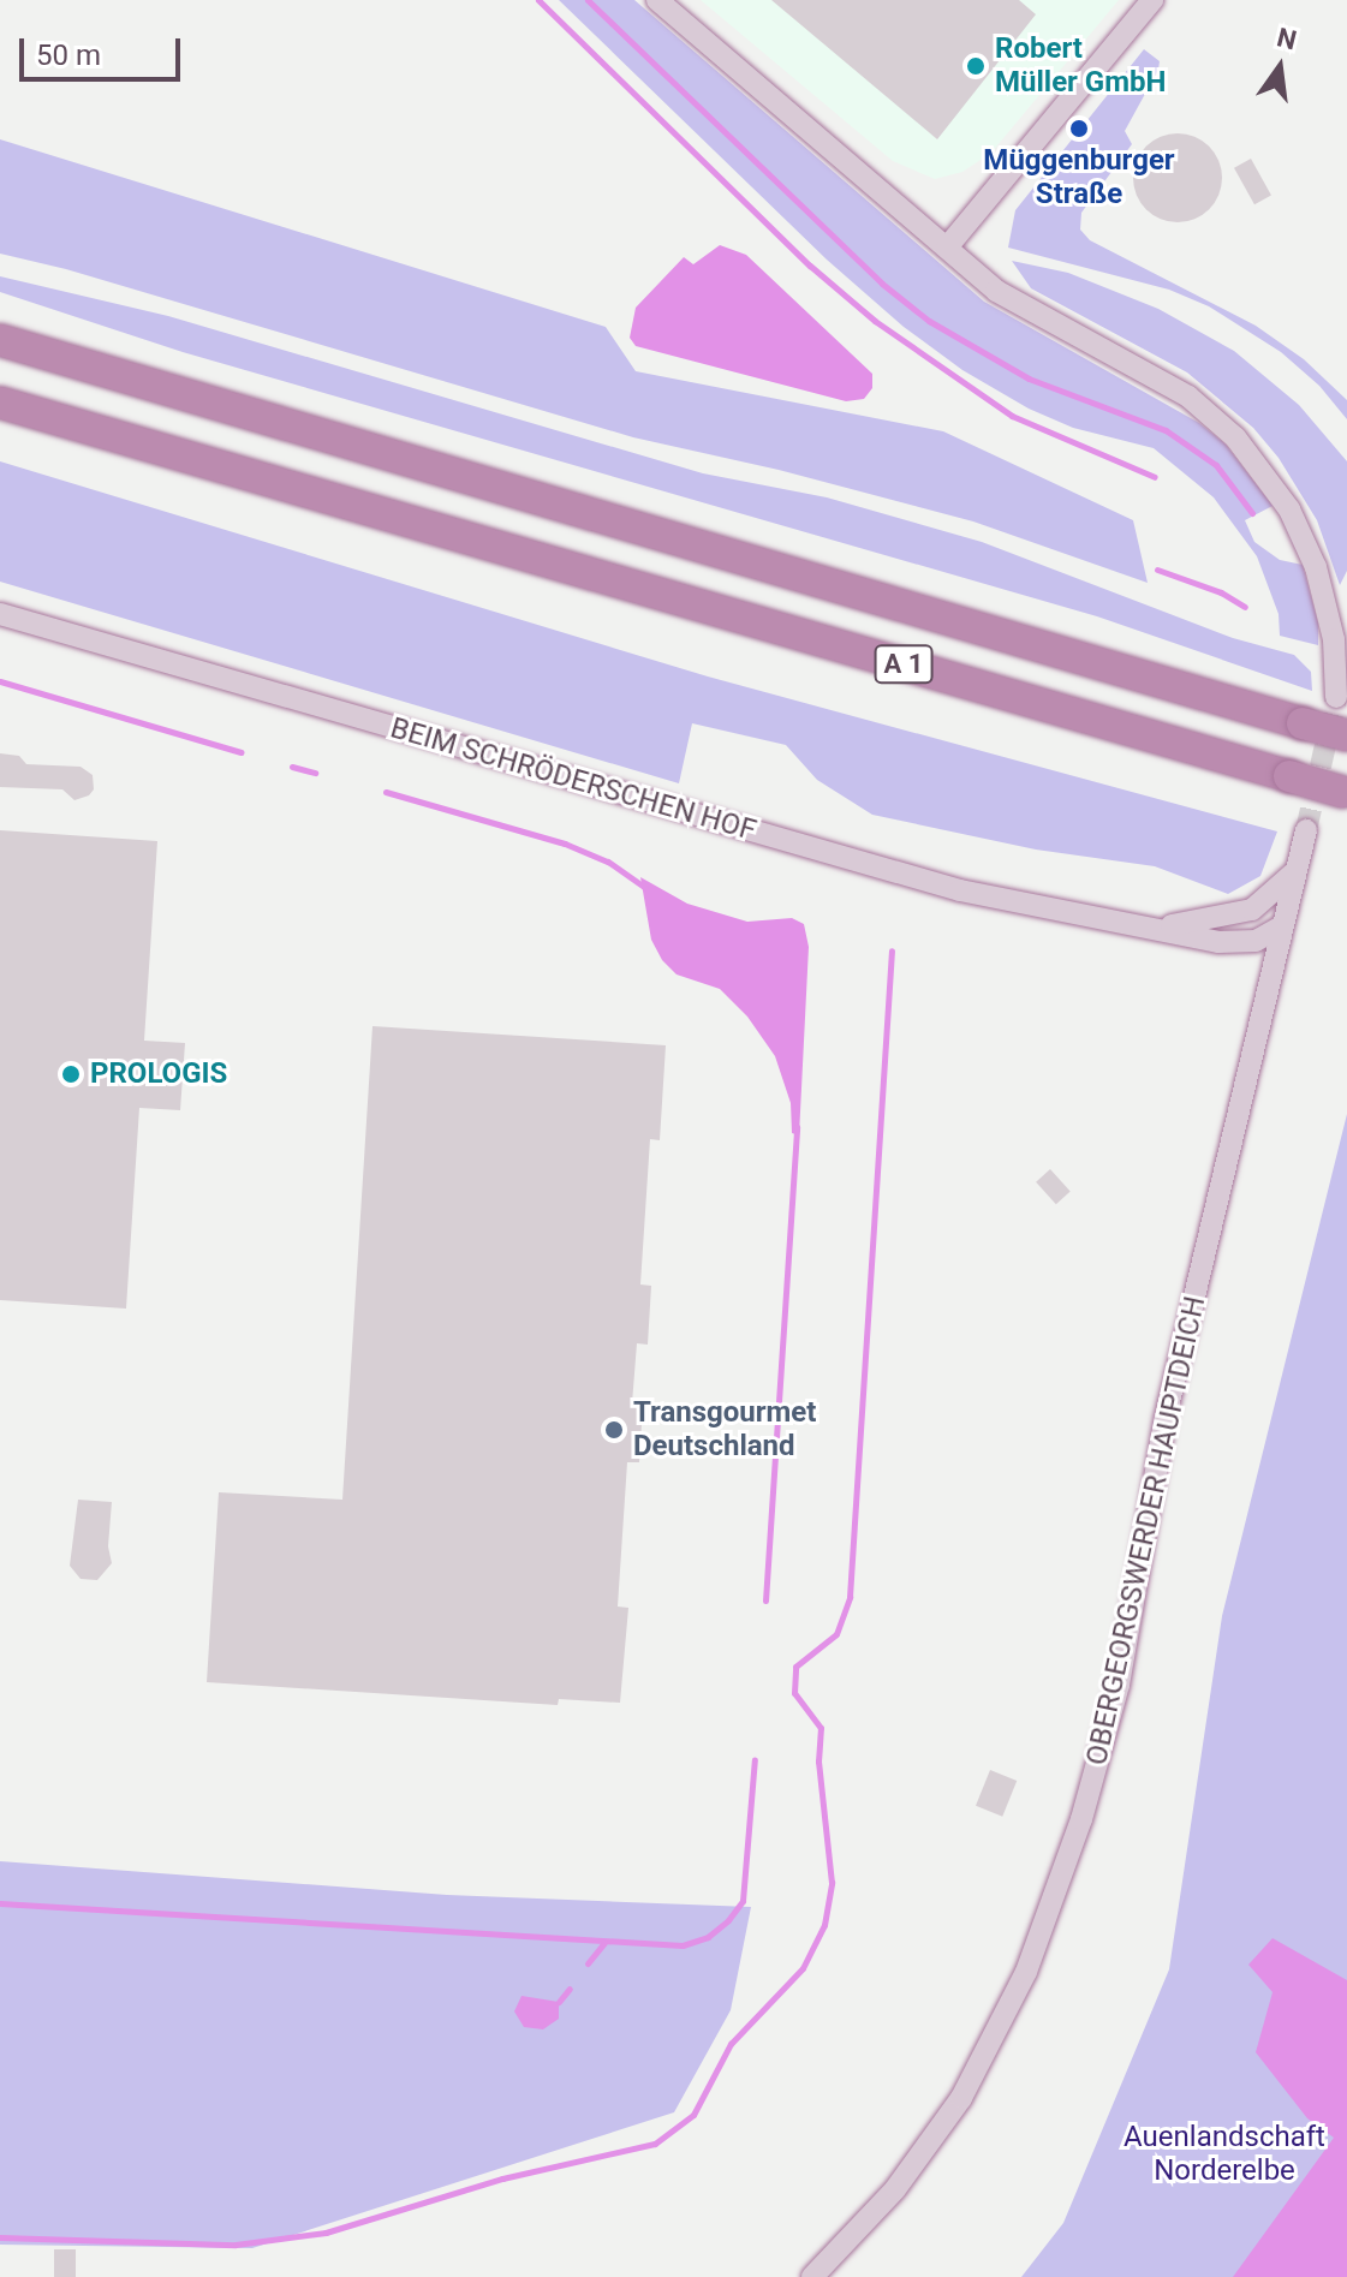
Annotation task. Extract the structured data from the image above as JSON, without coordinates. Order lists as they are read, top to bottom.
{
  "streets": {
    "highway": ["A 1"],
    "street": ["BEIM SCHRÖDERSCHEN HOF", "OBERGEORGSWERDER HAUPTDEICH"]
  },
  "crossings": [
    ["BEIM SCHRÖDERSCHEN HOF", "OBERGEORGSWERDER HAUPTDEICH"]
  ],
  "parks": ["Auenlandschaft Norderelbe"],
  "places": [
    "Robert Müller GmbH",
    "Müggenburger Straße",
    "PROLOGIS",
    "Transgourmet Deutschland"
  ],
  "scale_bar": "50 m",
  "north": "top"
}
